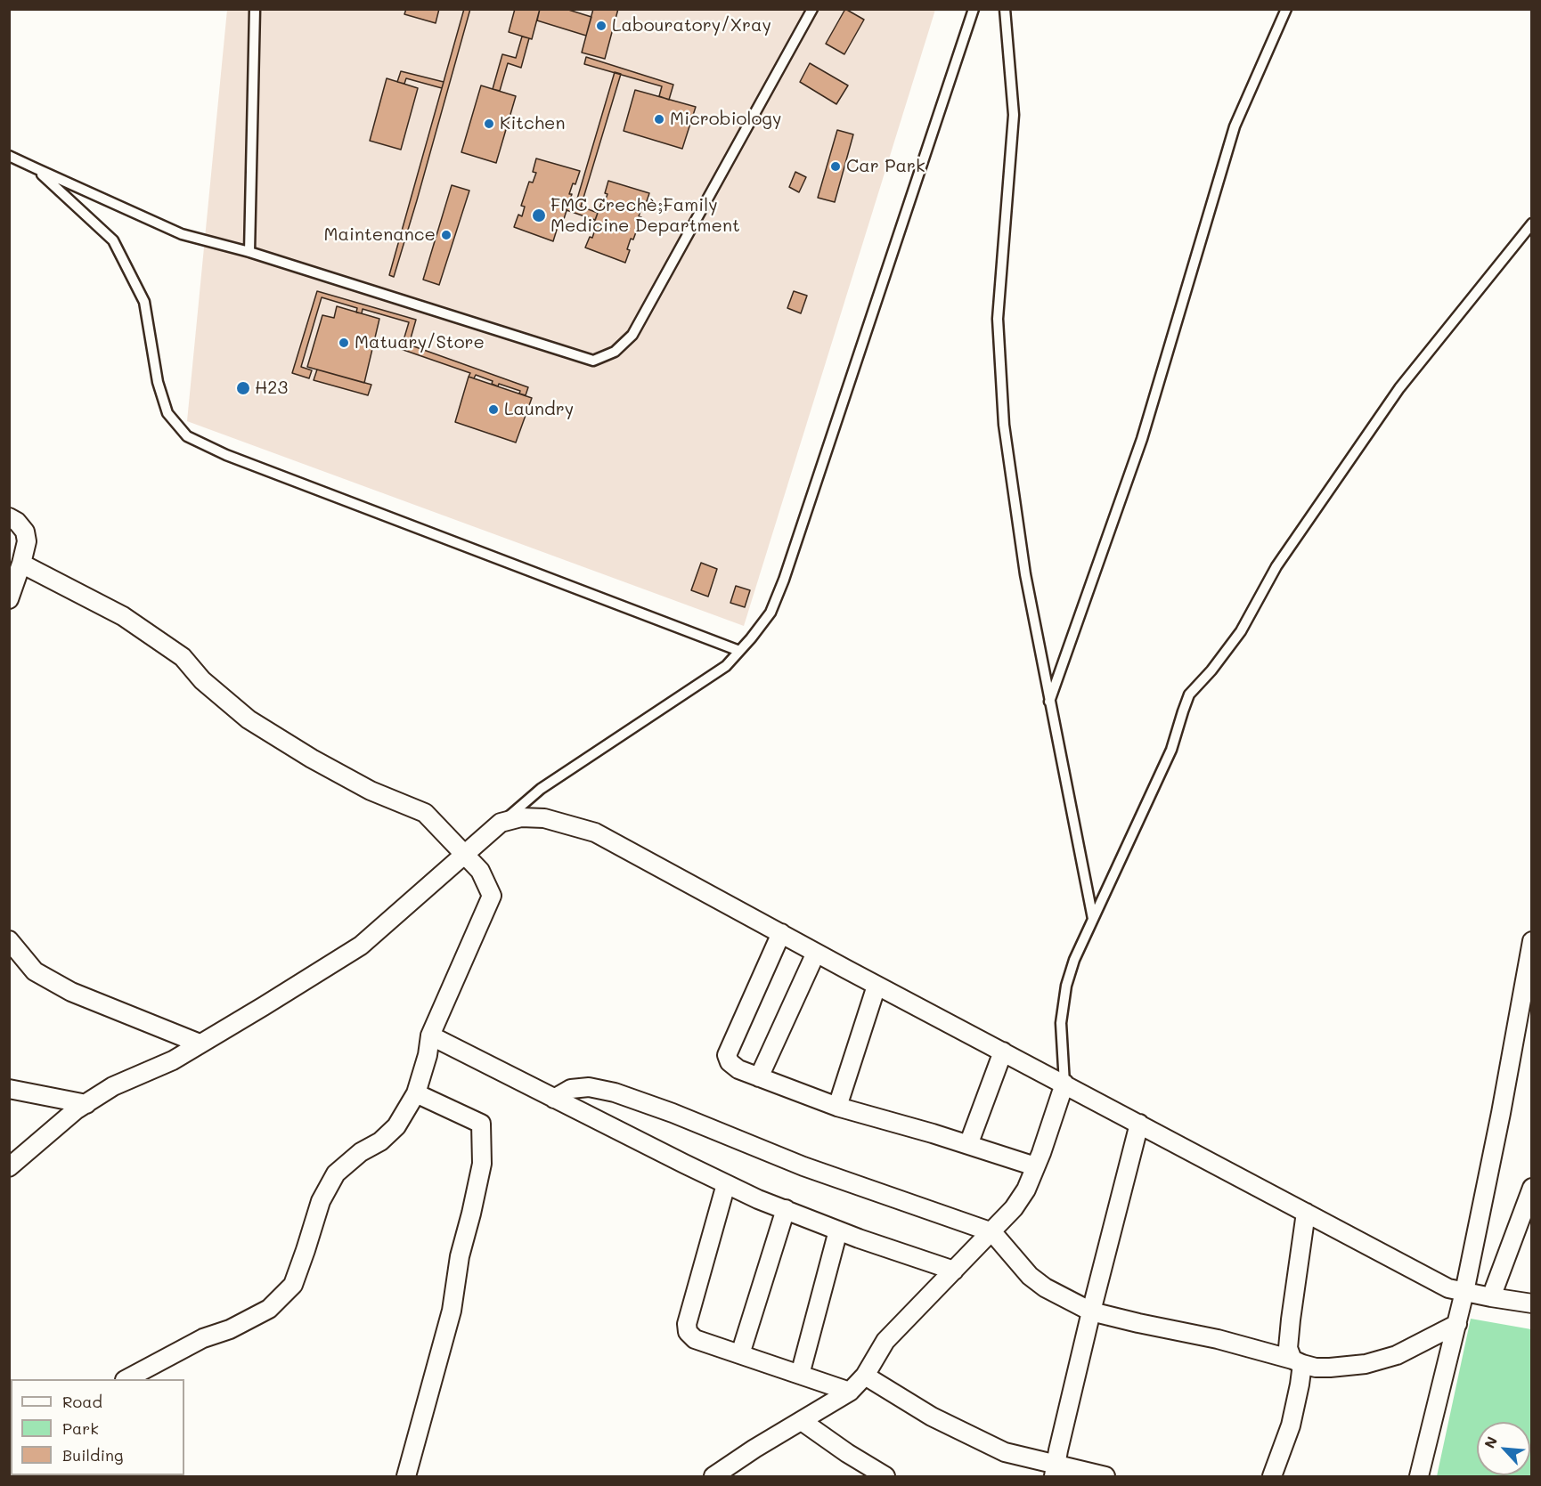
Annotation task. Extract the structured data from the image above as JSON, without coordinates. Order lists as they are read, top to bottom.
{
  "places": [
    "Labouratory/Xray",
    "Microbiology",
    "Kitchen",
    "Car Park",
    "FMC Crechè;Family Medicine Department",
    "Maintenance",
    "Matuary/Store",
    "H23",
    "Laundry"
  ],
  "legend": ["Road", "Park", "Building"],
  "north": "top left"
}
